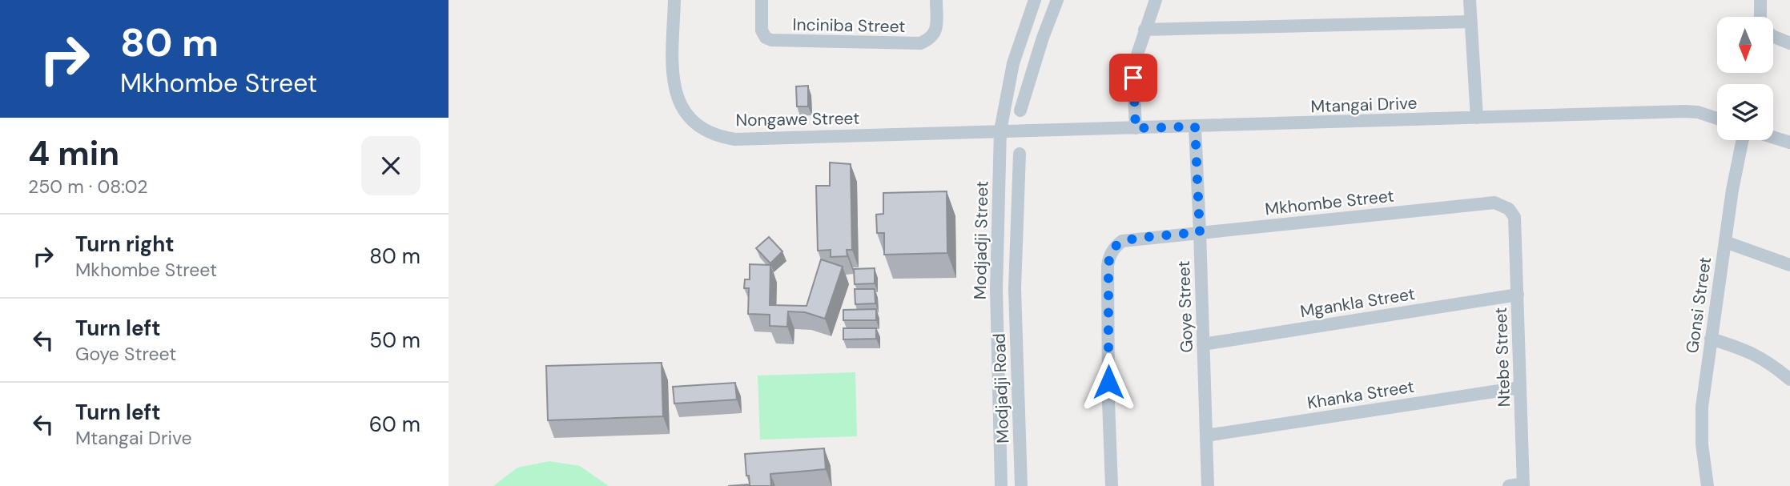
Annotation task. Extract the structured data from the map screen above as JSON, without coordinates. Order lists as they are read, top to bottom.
{
  "streets": {
    "street": [
      "Inciniba Street",
      "Mtangai Drive",
      "Nongawe Street",
      "Mkhombe Street",
      "Modjadji Street",
      "Mgankla Street",
      "Gonsi Street",
      "Goye Street",
      "Ntebe Street",
      "Modjadji Road",
      "Khanka Street"
    ]
  },
  "crossings": [
    ["Mtangai Drive", "Nongawe Street"],
    ["Mtangai Drive", "Modjadji Street"],
    ["Mtangai Drive", "Goye Street"],
    ["Nongawe Street", "Modjadji Street"],
    ["Mkhombe Street", "Goye Street"],
    ["Mkhombe Street", "Ntebe Street"],
    ["Mgankla Street", "Goye Street"],
    ["Mgankla Street", "Ntebe Street"],
    ["Goye Street", "Khanka Street"],
    ["Ntebe Street", "Khanka Street"]
  ],
  "north": "bottom",
  "page": {
    "turn": ["80 m", "Mkhombe Street"],
    "heading": ["4 min", "250 m · 08:02"],
    "list": [
      {
        "name": "Turn right",
        "note": "Mkhombe Street",
        "value": "80 m"
      },
      {
        "name": "Turn left",
        "note": "Goye Street",
        "value": "50 m"
      },
      {
        "name": "Turn left",
        "note": "Mtangai Drive",
        "value": "60 m"
      }
    ]
  }
}
